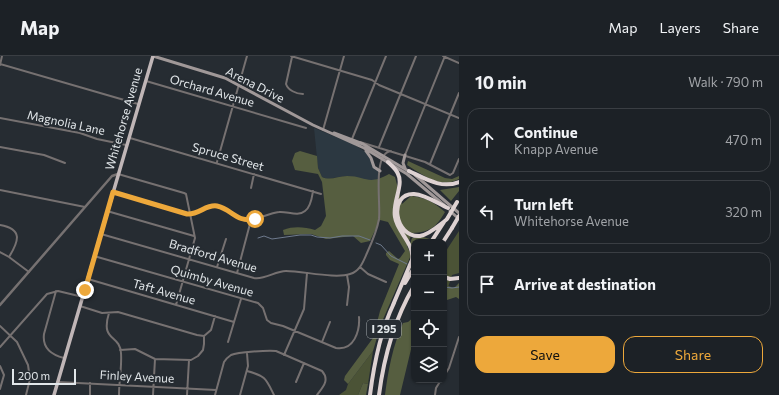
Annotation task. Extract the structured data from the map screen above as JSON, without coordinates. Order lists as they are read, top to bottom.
{
  "streets": {
    "highway": ["I 295"],
    "main road": ["Arena Drive", "Whitehorse Avenue"],
    "street": [
      "Orchard Avenue",
      "Magnolia Lane",
      "Spruce Street",
      "Bradford Avenue",
      "Quimby Avenue",
      "Taft Avenue",
      "Finley Avenue"
    ]
  },
  "crossings": [
    ["Arena Drive", "Whitehorse Avenue"],
    ["Orchard Avenue", "Whitehorse Avenue"],
    ["Whitehorse Avenue", "Magnolia Lane"],
    ["Whitehorse Avenue", "Spruce Street"],
    ["Whitehorse Avenue", "Bradford Avenue"],
    ["Whitehorse Avenue", "Quimby Avenue"],
    ["Whitehorse Avenue", "Taft Avenue"],
    ["Whitehorse Avenue", "Finley Avenue"]
  ],
  "scale_bar": "200 m",
  "page": {
    "header": "Map",
    "nav": ["Map", "Layers", "Share"],
    "heading": ["10 min", "Walk · 790 m"],
    "list": [
      ["Continue", "Knapp Avenue", "470 m"],
      ["Turn left", "Whitehorse Avenue", "320 m"],
      "Arrive at destination"
    ],
    "map_buttons": ["+", "−"],
    "buttons": ["Save", "Share"],
    "scale": "200 m"
  }
}
